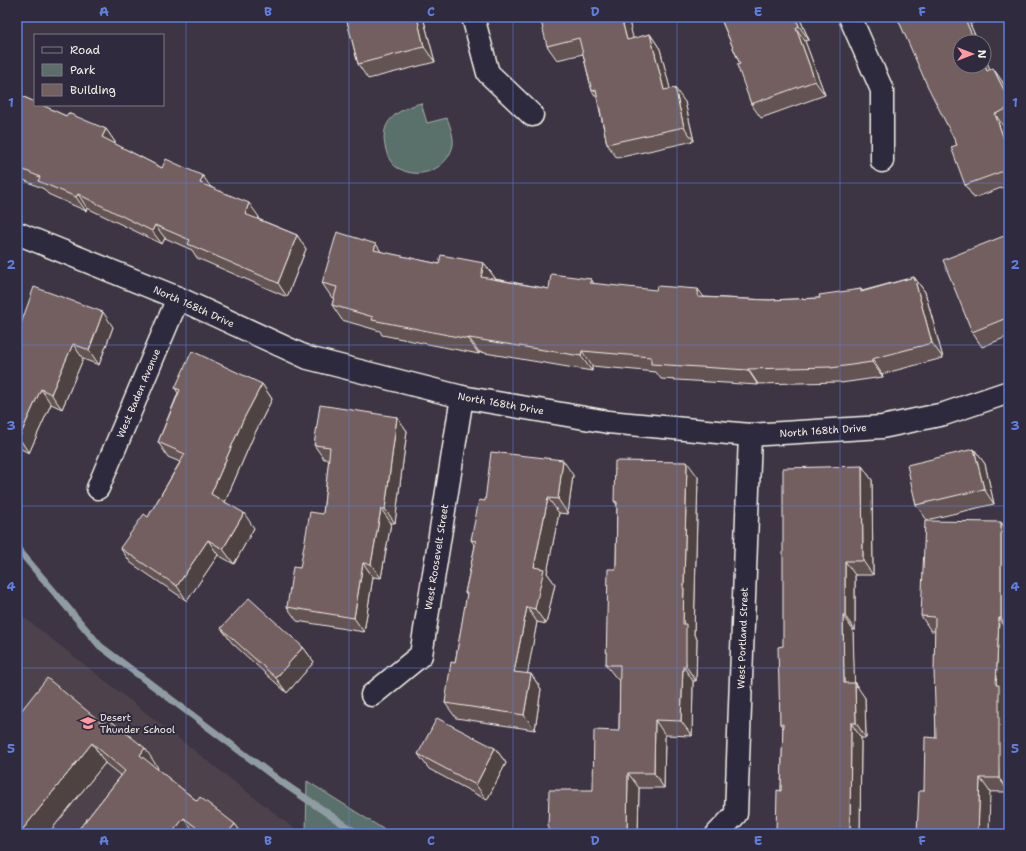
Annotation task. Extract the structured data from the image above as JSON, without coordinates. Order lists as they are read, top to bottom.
{
  "streets": {
    "street": [
      "North 168th Drive",
      "West Baden Avenue",
      "West Roosevelt Street",
      "West Portland Street"
    ]
  },
  "crossings": [
    ["North 168th Drive", "West Baden Avenue"],
    ["North 168th Drive", "West Roosevelt Street"],
    ["North 168th Drive", "West Portland Street"]
  ],
  "places": {
    "school or university": ["Desert Thunder School"]
  },
  "legend": ["Road", "Park", "Building"],
  "north": "right",
  "grid": {
    "columns": [
      "A",
      "B",
      "C",
      "D",
      "E",
      "F"
    ],
    "rows": [
      "1",
      "2",
      "3",
      "4",
      "5"
    ]
  }
}
